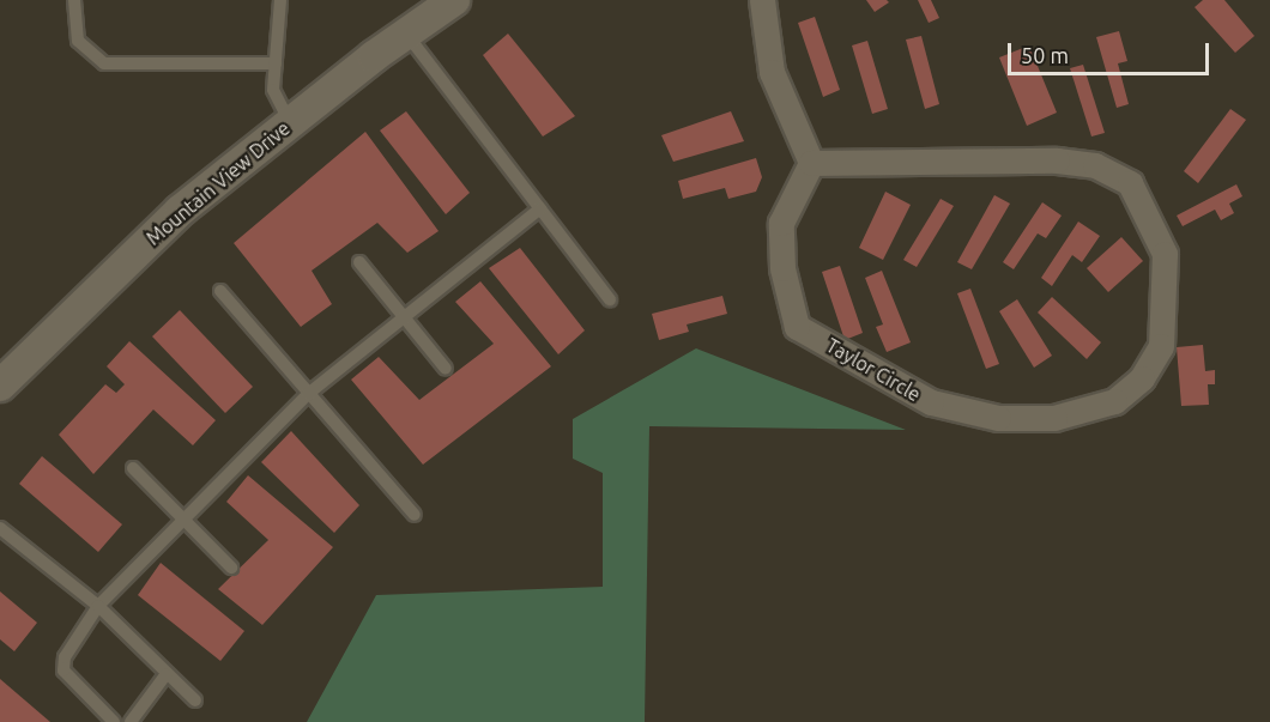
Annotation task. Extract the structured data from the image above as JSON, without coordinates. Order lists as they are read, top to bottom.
{
  "streets": {
    "street": ["Mountain View Drive", "Taylor Circle"]
  },
  "scale_bar": "50 m"
}
